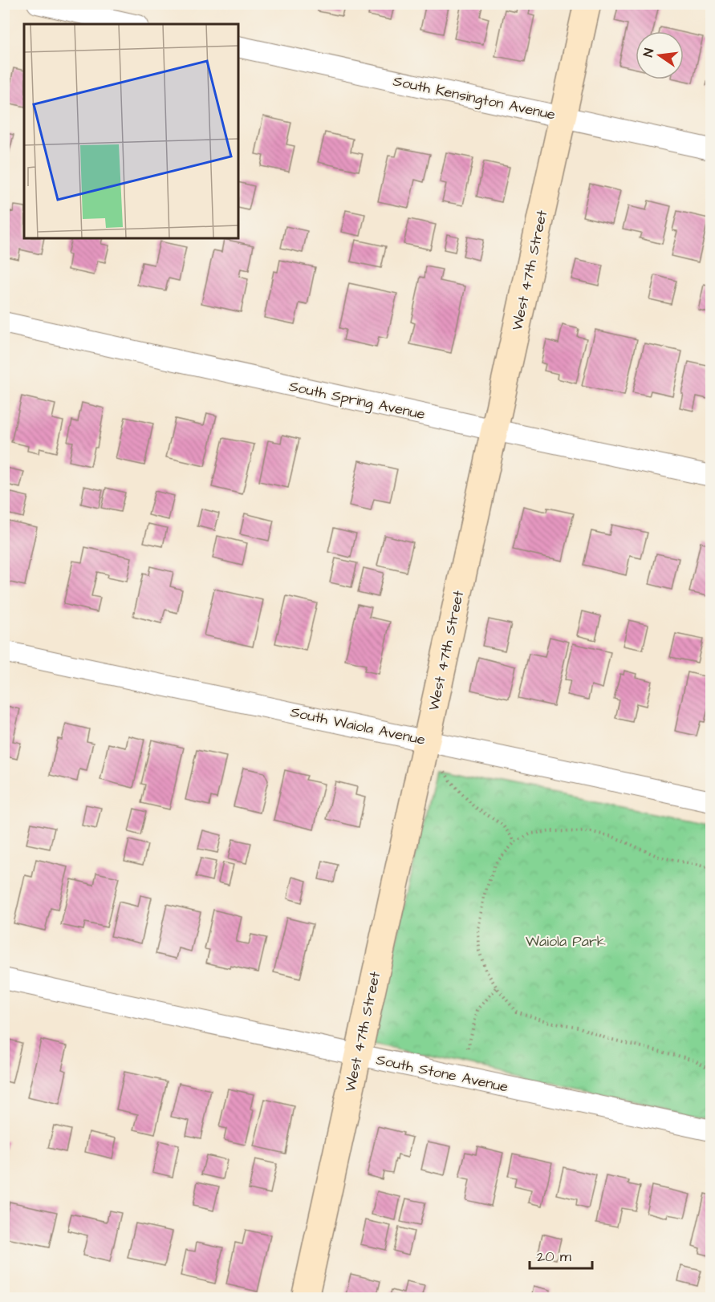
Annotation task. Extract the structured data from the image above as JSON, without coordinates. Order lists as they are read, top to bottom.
{
  "streets": {
    "main road": ["West 47th Street"],
    "street": [
      "South Kensington Avenue",
      "South Spring Avenue",
      "South Waiola Avenue",
      "South Stone Avenue"
    ]
  },
  "crossings": [
    ["South Kensington Avenue", "West 47th Street"],
    ["West 47th Street", "South Spring Avenue"],
    ["West 47th Street", "South Waiola Avenue"],
    ["West 47th Street", "South Stone Avenue"]
  ],
  "parks": ["Waiola Park"],
  "scale_bar": "20 m",
  "north": "left"
}
